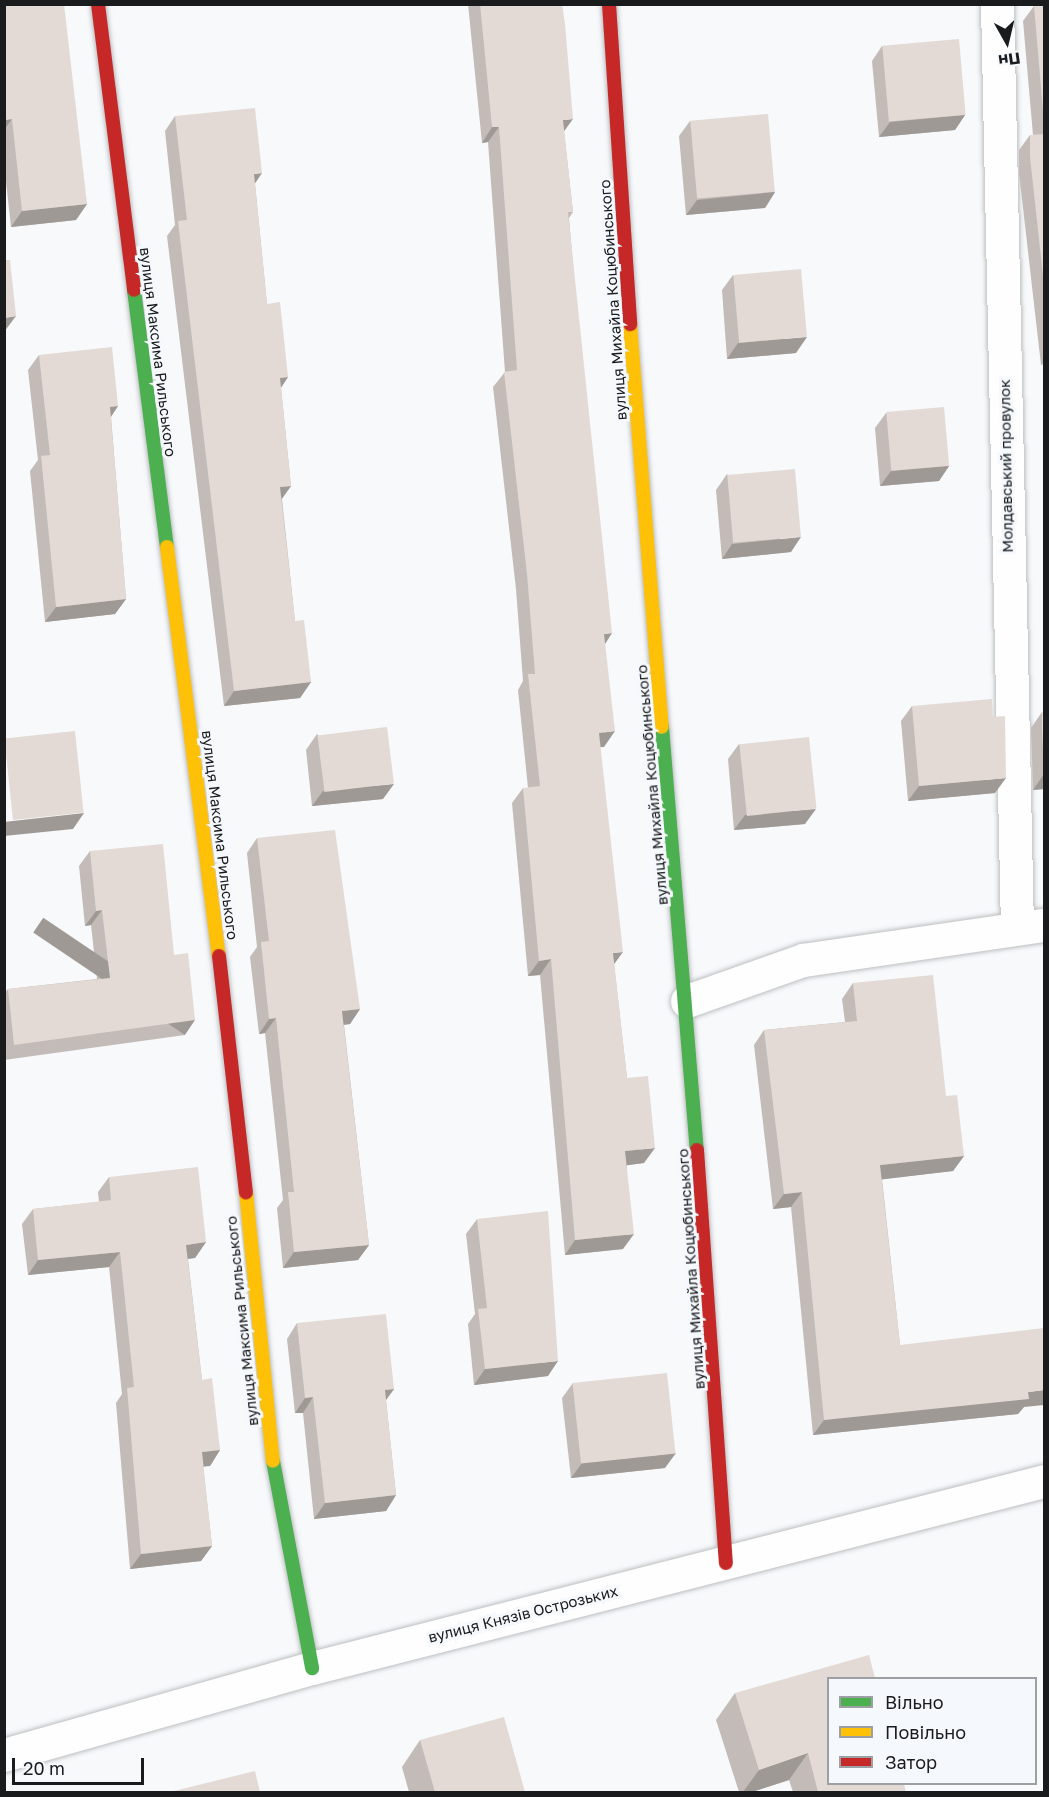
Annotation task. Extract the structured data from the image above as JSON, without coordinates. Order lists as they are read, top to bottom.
{
  "streets": {
    "street": [
      "вулиця Михайла Коцюбинського",
      "вулиця Максима Рильського",
      "Молдавський провулок",
      "вулиця Князів Острозьких"
    ]
  },
  "crossings": [
    ["вулиця Михайла Коцюбинського", "вулиця Князів Острозьких"],
    ["вулиця Максима Рильського", "вулиця Князів Острозьких"]
  ],
  "legend": ["Вільно", "Повільно", "Затор"],
  "scale_bar": "20 m",
  "north": "bottom"
}
